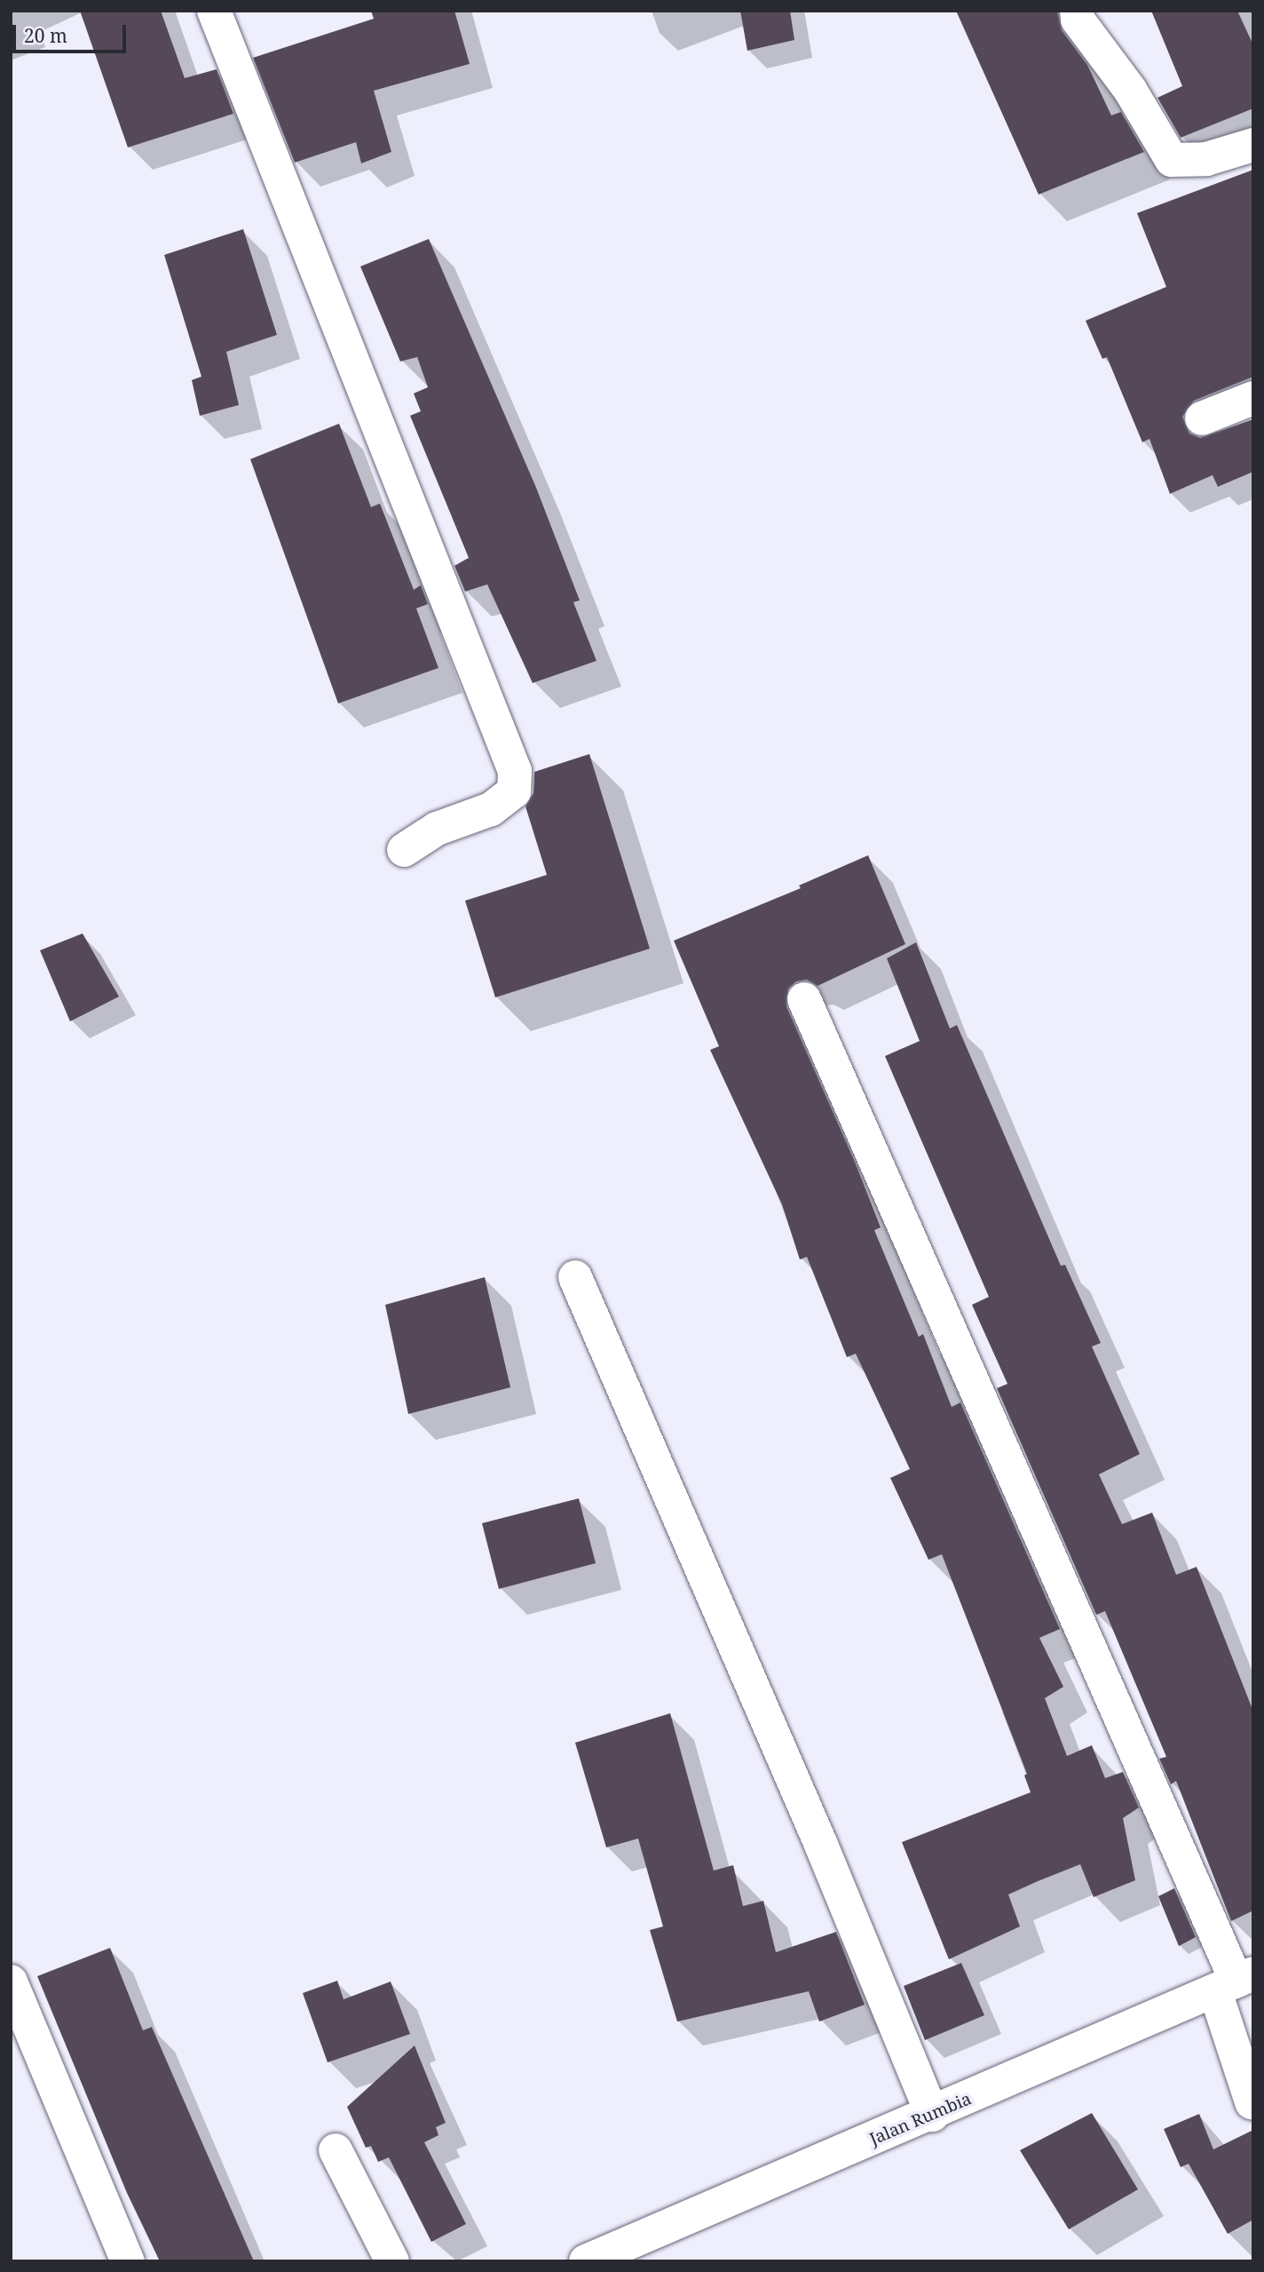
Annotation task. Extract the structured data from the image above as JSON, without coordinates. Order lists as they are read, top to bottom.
{
  "streets": {
    "street": ["Jalan Rumbia"]
  },
  "scale_bar": "20 m"
}
